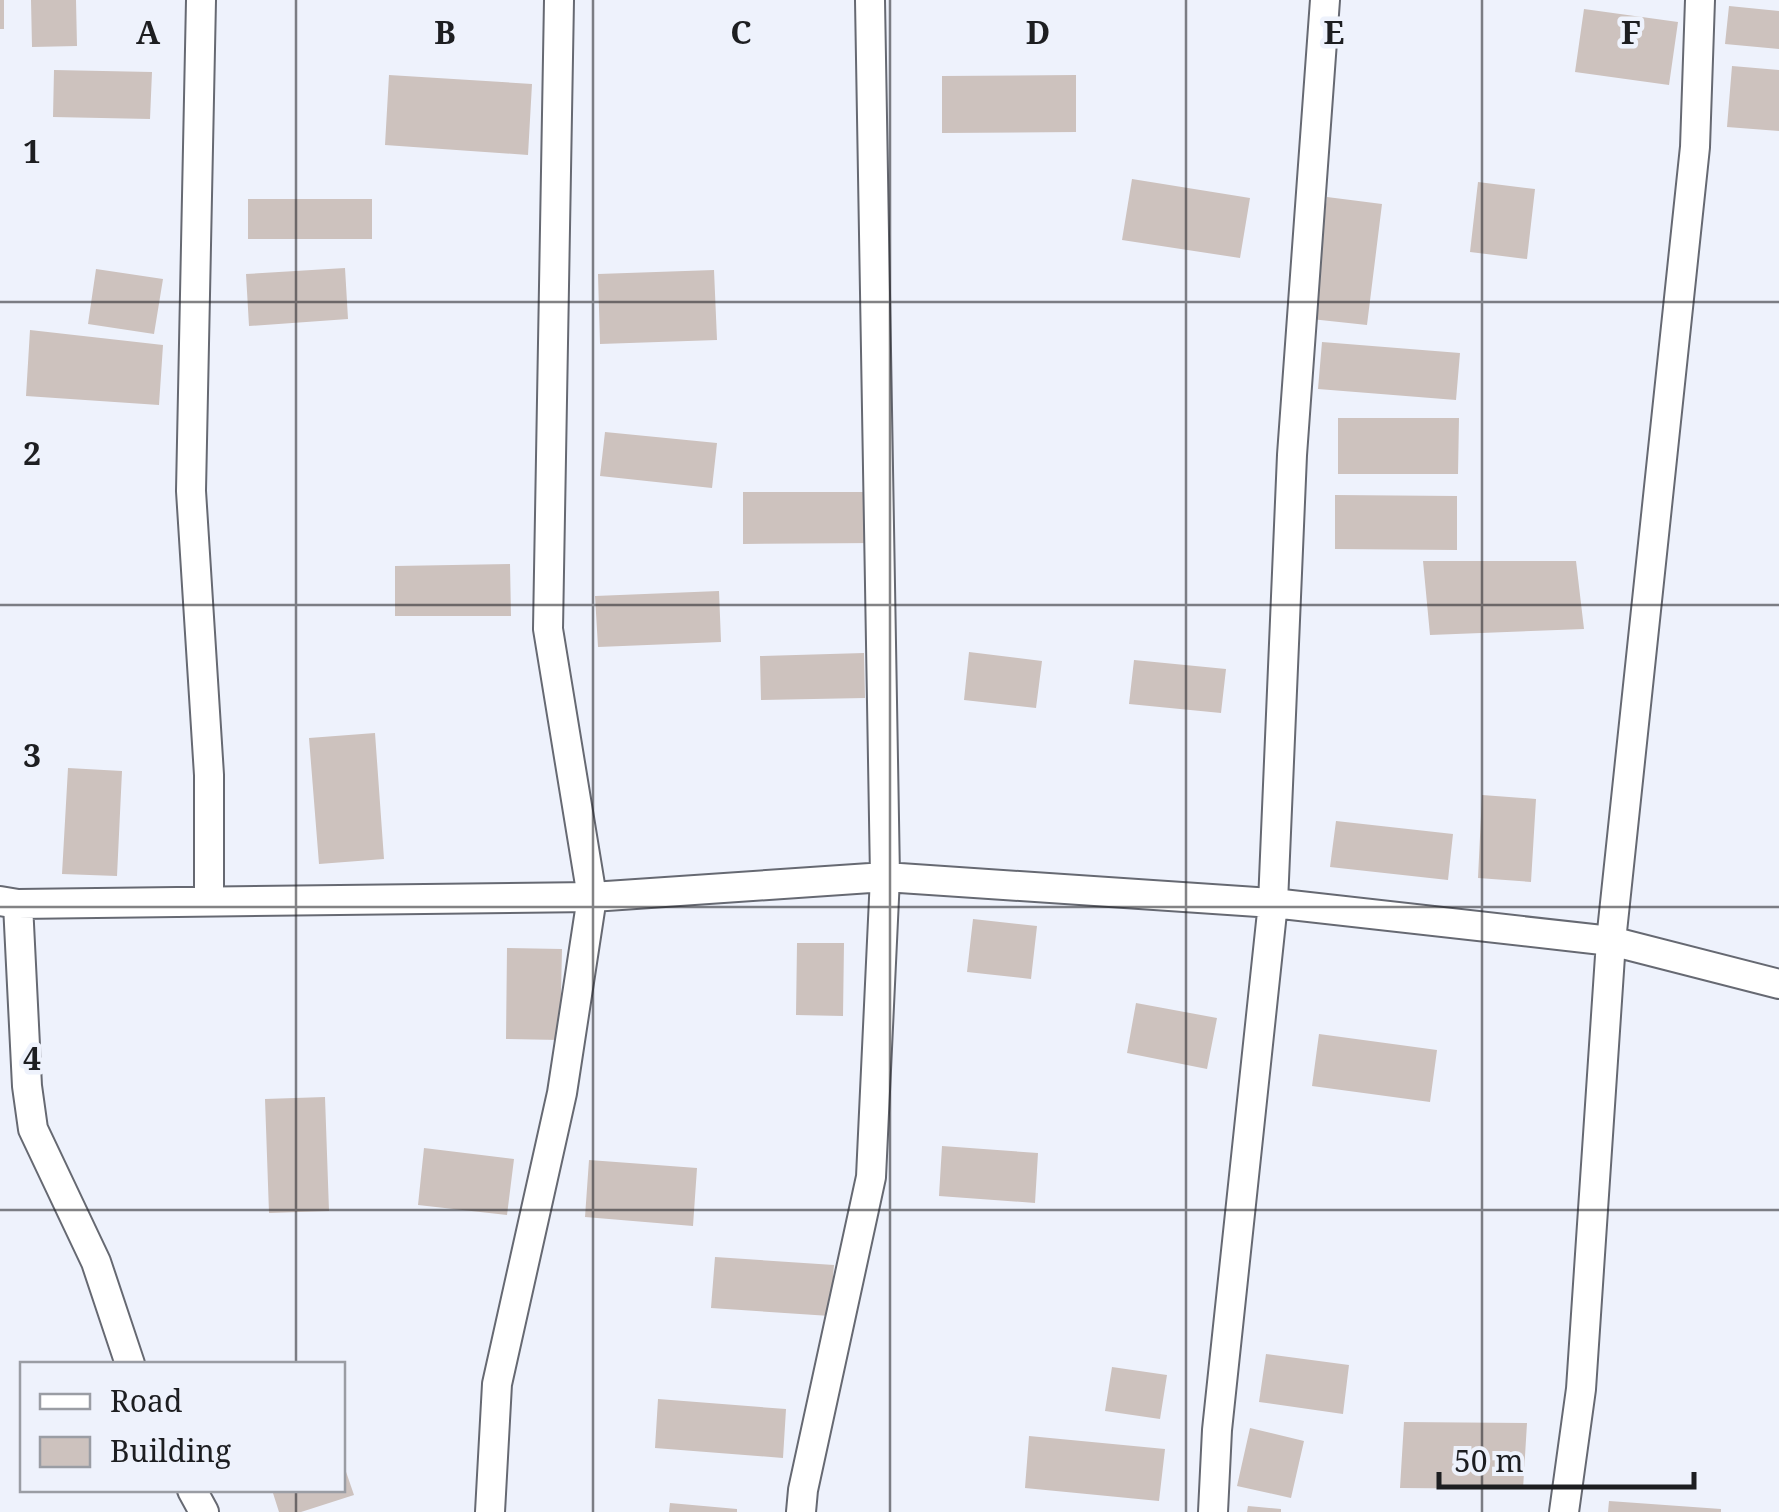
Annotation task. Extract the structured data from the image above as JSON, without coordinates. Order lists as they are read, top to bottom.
{
  "legend": ["Road", "Building"],
  "scale_bar": "50 m",
  "grid": {
    "columns": [
      "A",
      "B",
      "C",
      "D",
      "E",
      "F"
    ],
    "rows": [
      "1",
      "2",
      "3",
      "4"
    ]
  }
}
